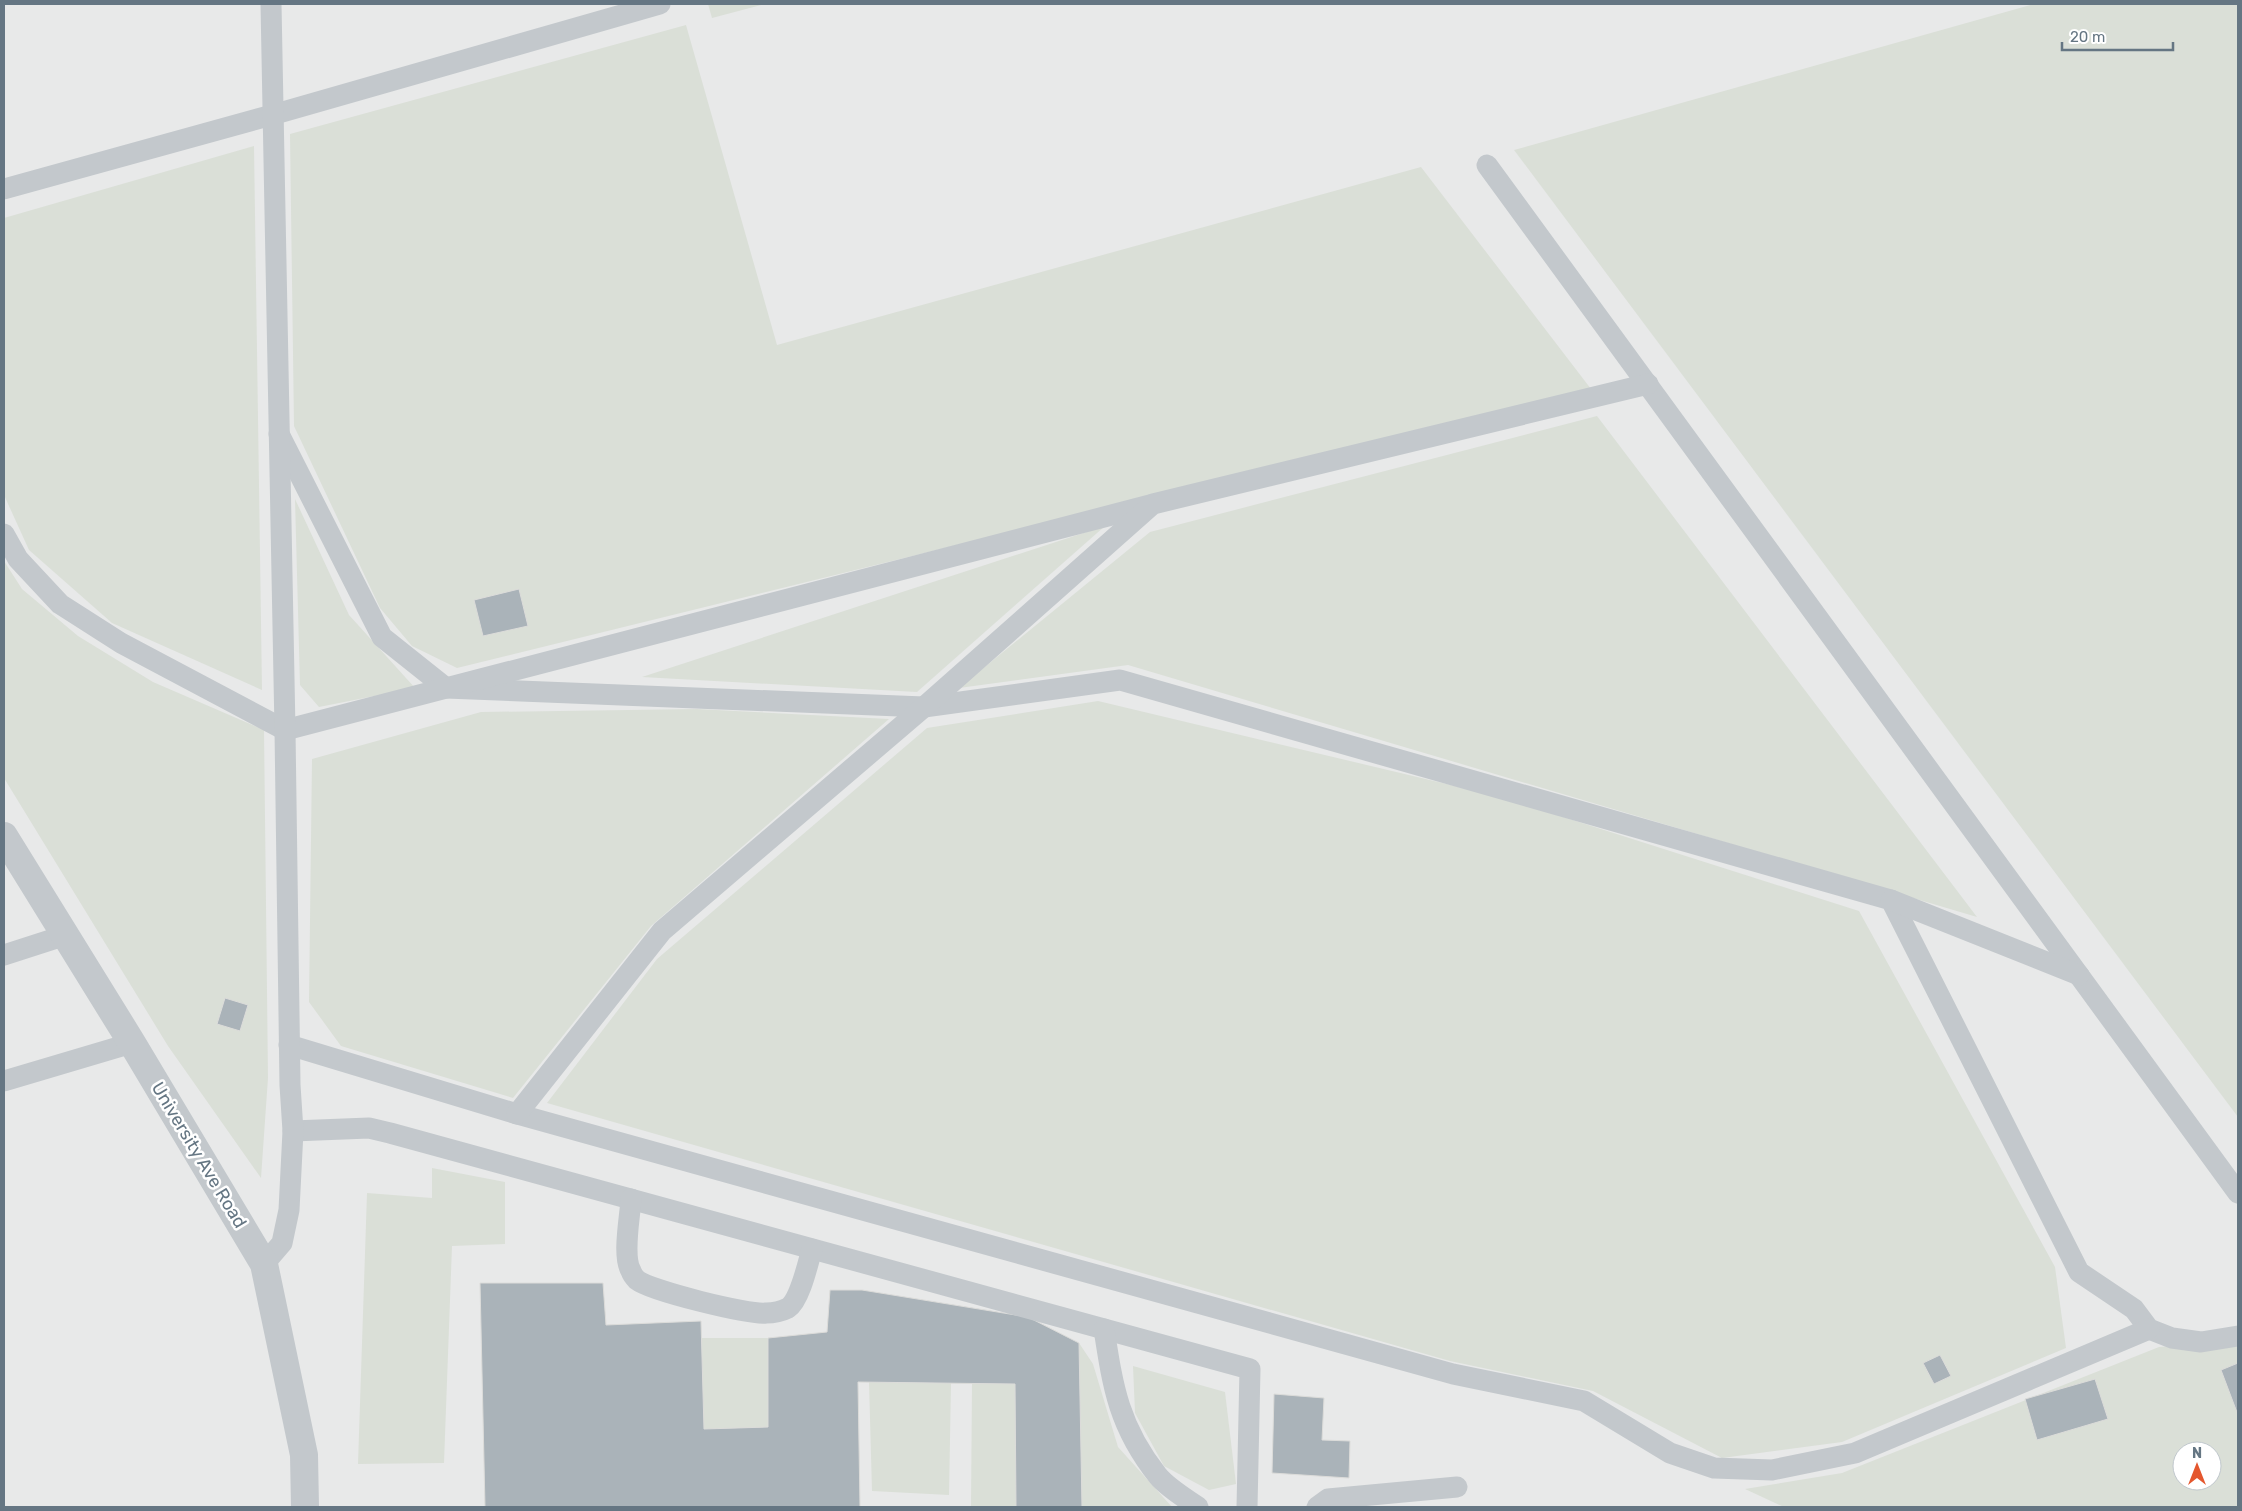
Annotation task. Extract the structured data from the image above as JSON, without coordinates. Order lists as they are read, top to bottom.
{
  "streets": {
    "street": ["University Ave Road"]
  },
  "scale_bar": "20 m",
  "north": "top"
}
